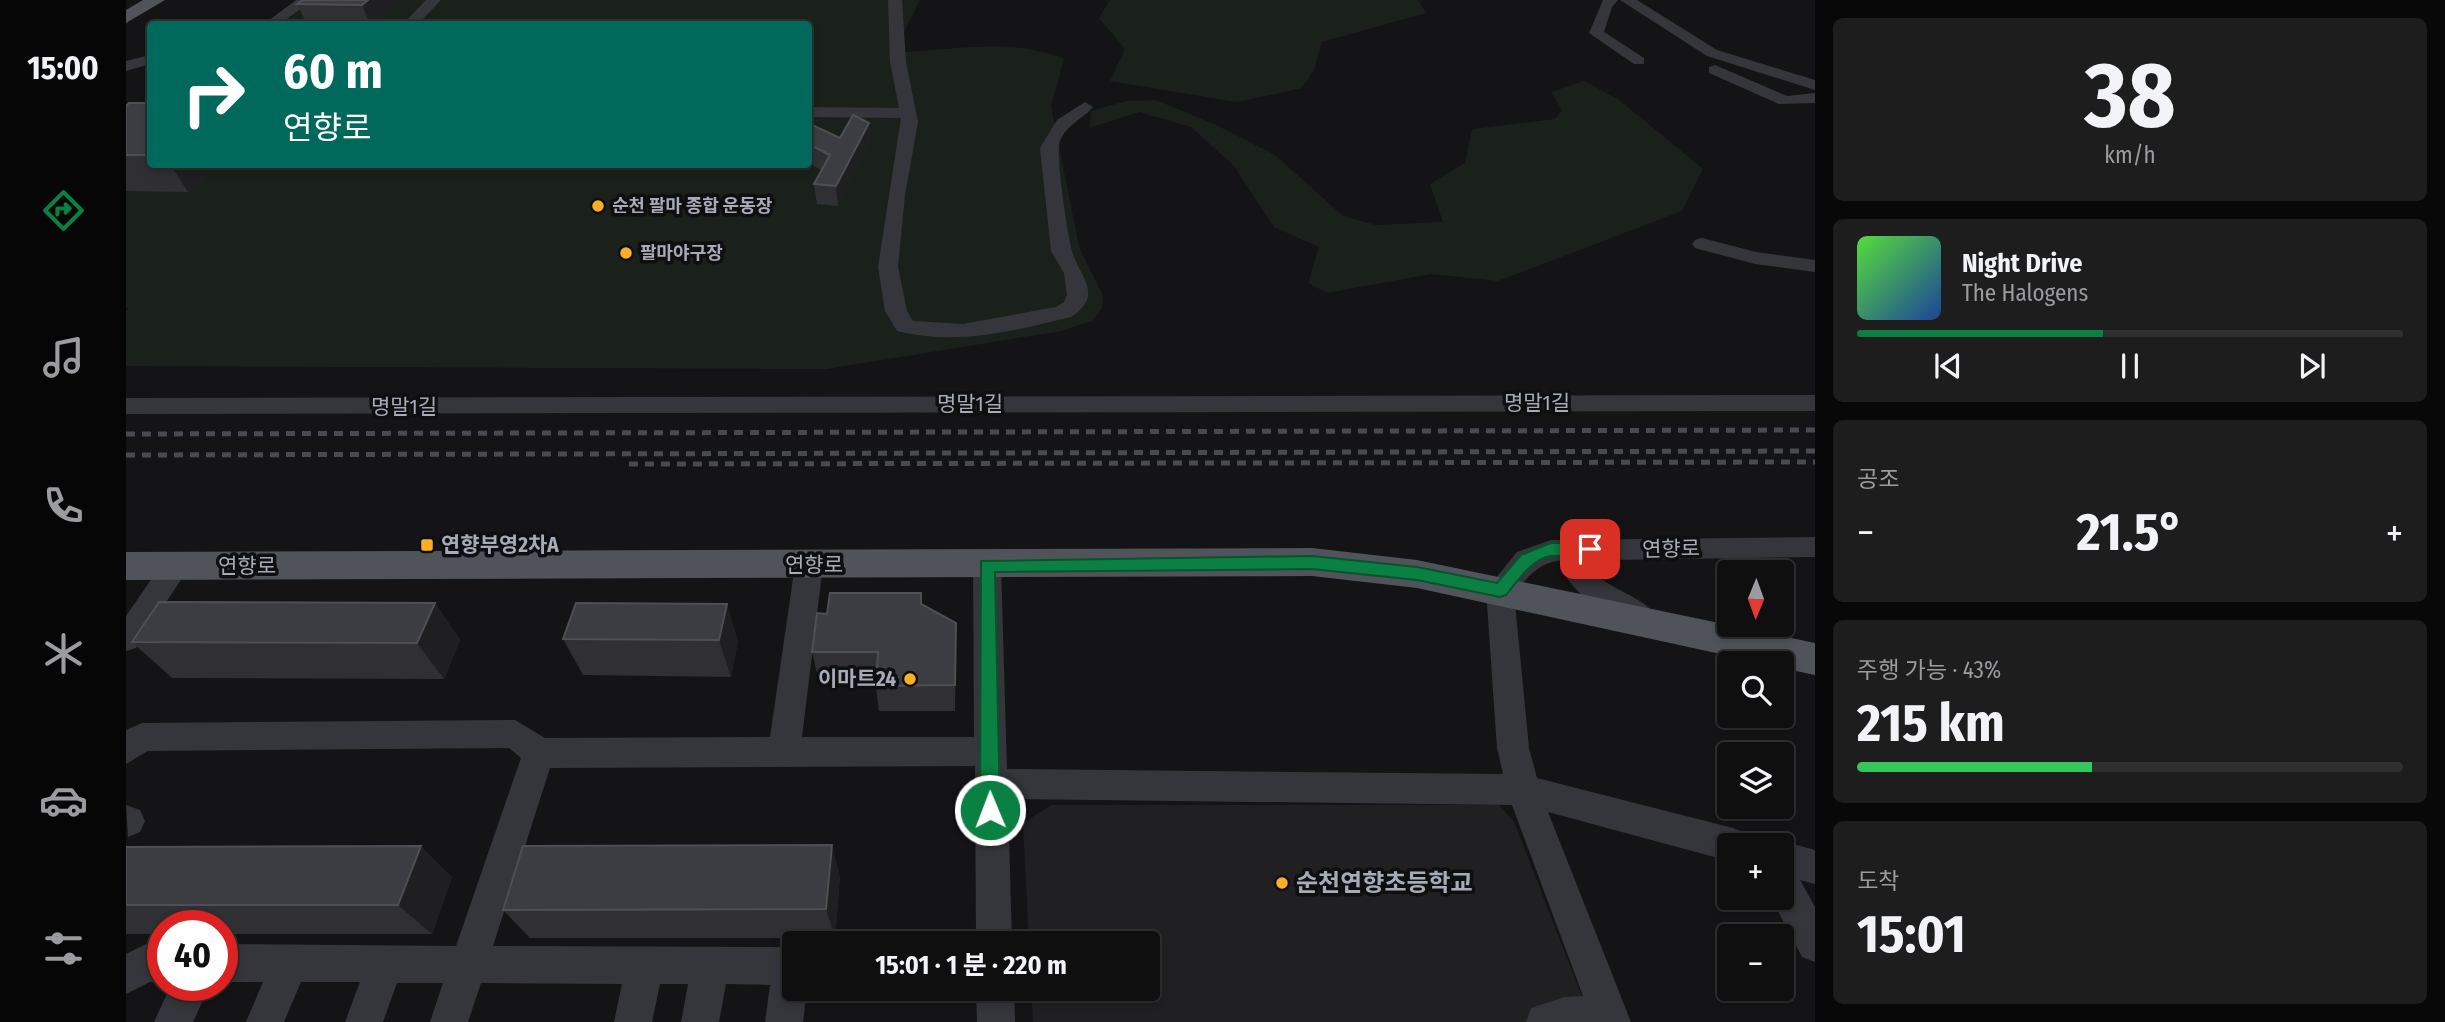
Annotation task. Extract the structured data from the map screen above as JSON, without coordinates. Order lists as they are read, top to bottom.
{
  "streets": {
    "main road": ["연향로"],
    "street": ["명말1길"]
  },
  "places": {
    "other": [
      "순천 팔마 종합 운동장",
      "팔마야구장",
      "이마트24",
      "순천연향초등학교"
    ],
    "transit": ["연향부영2차A"]
  },
  "north": "bottom",
  "page": {
    "tabs": "15:00",
    "tile": [
      ["38", "km/h"],
      "공조",
      ["주행 가능 · 43%", "215 km"],
      ["도착", "15:01"]
    ],
    "turn": ["60 m", "연향로"],
    "song": ["Night Drive", "The Halogens"],
    "heat": ["−", "21.5°", "+"],
    "map_buttons": ["+", "−"],
    "limit": "40",
    "trip": "15:01 · 1 분 · 220 m"
  }
}
